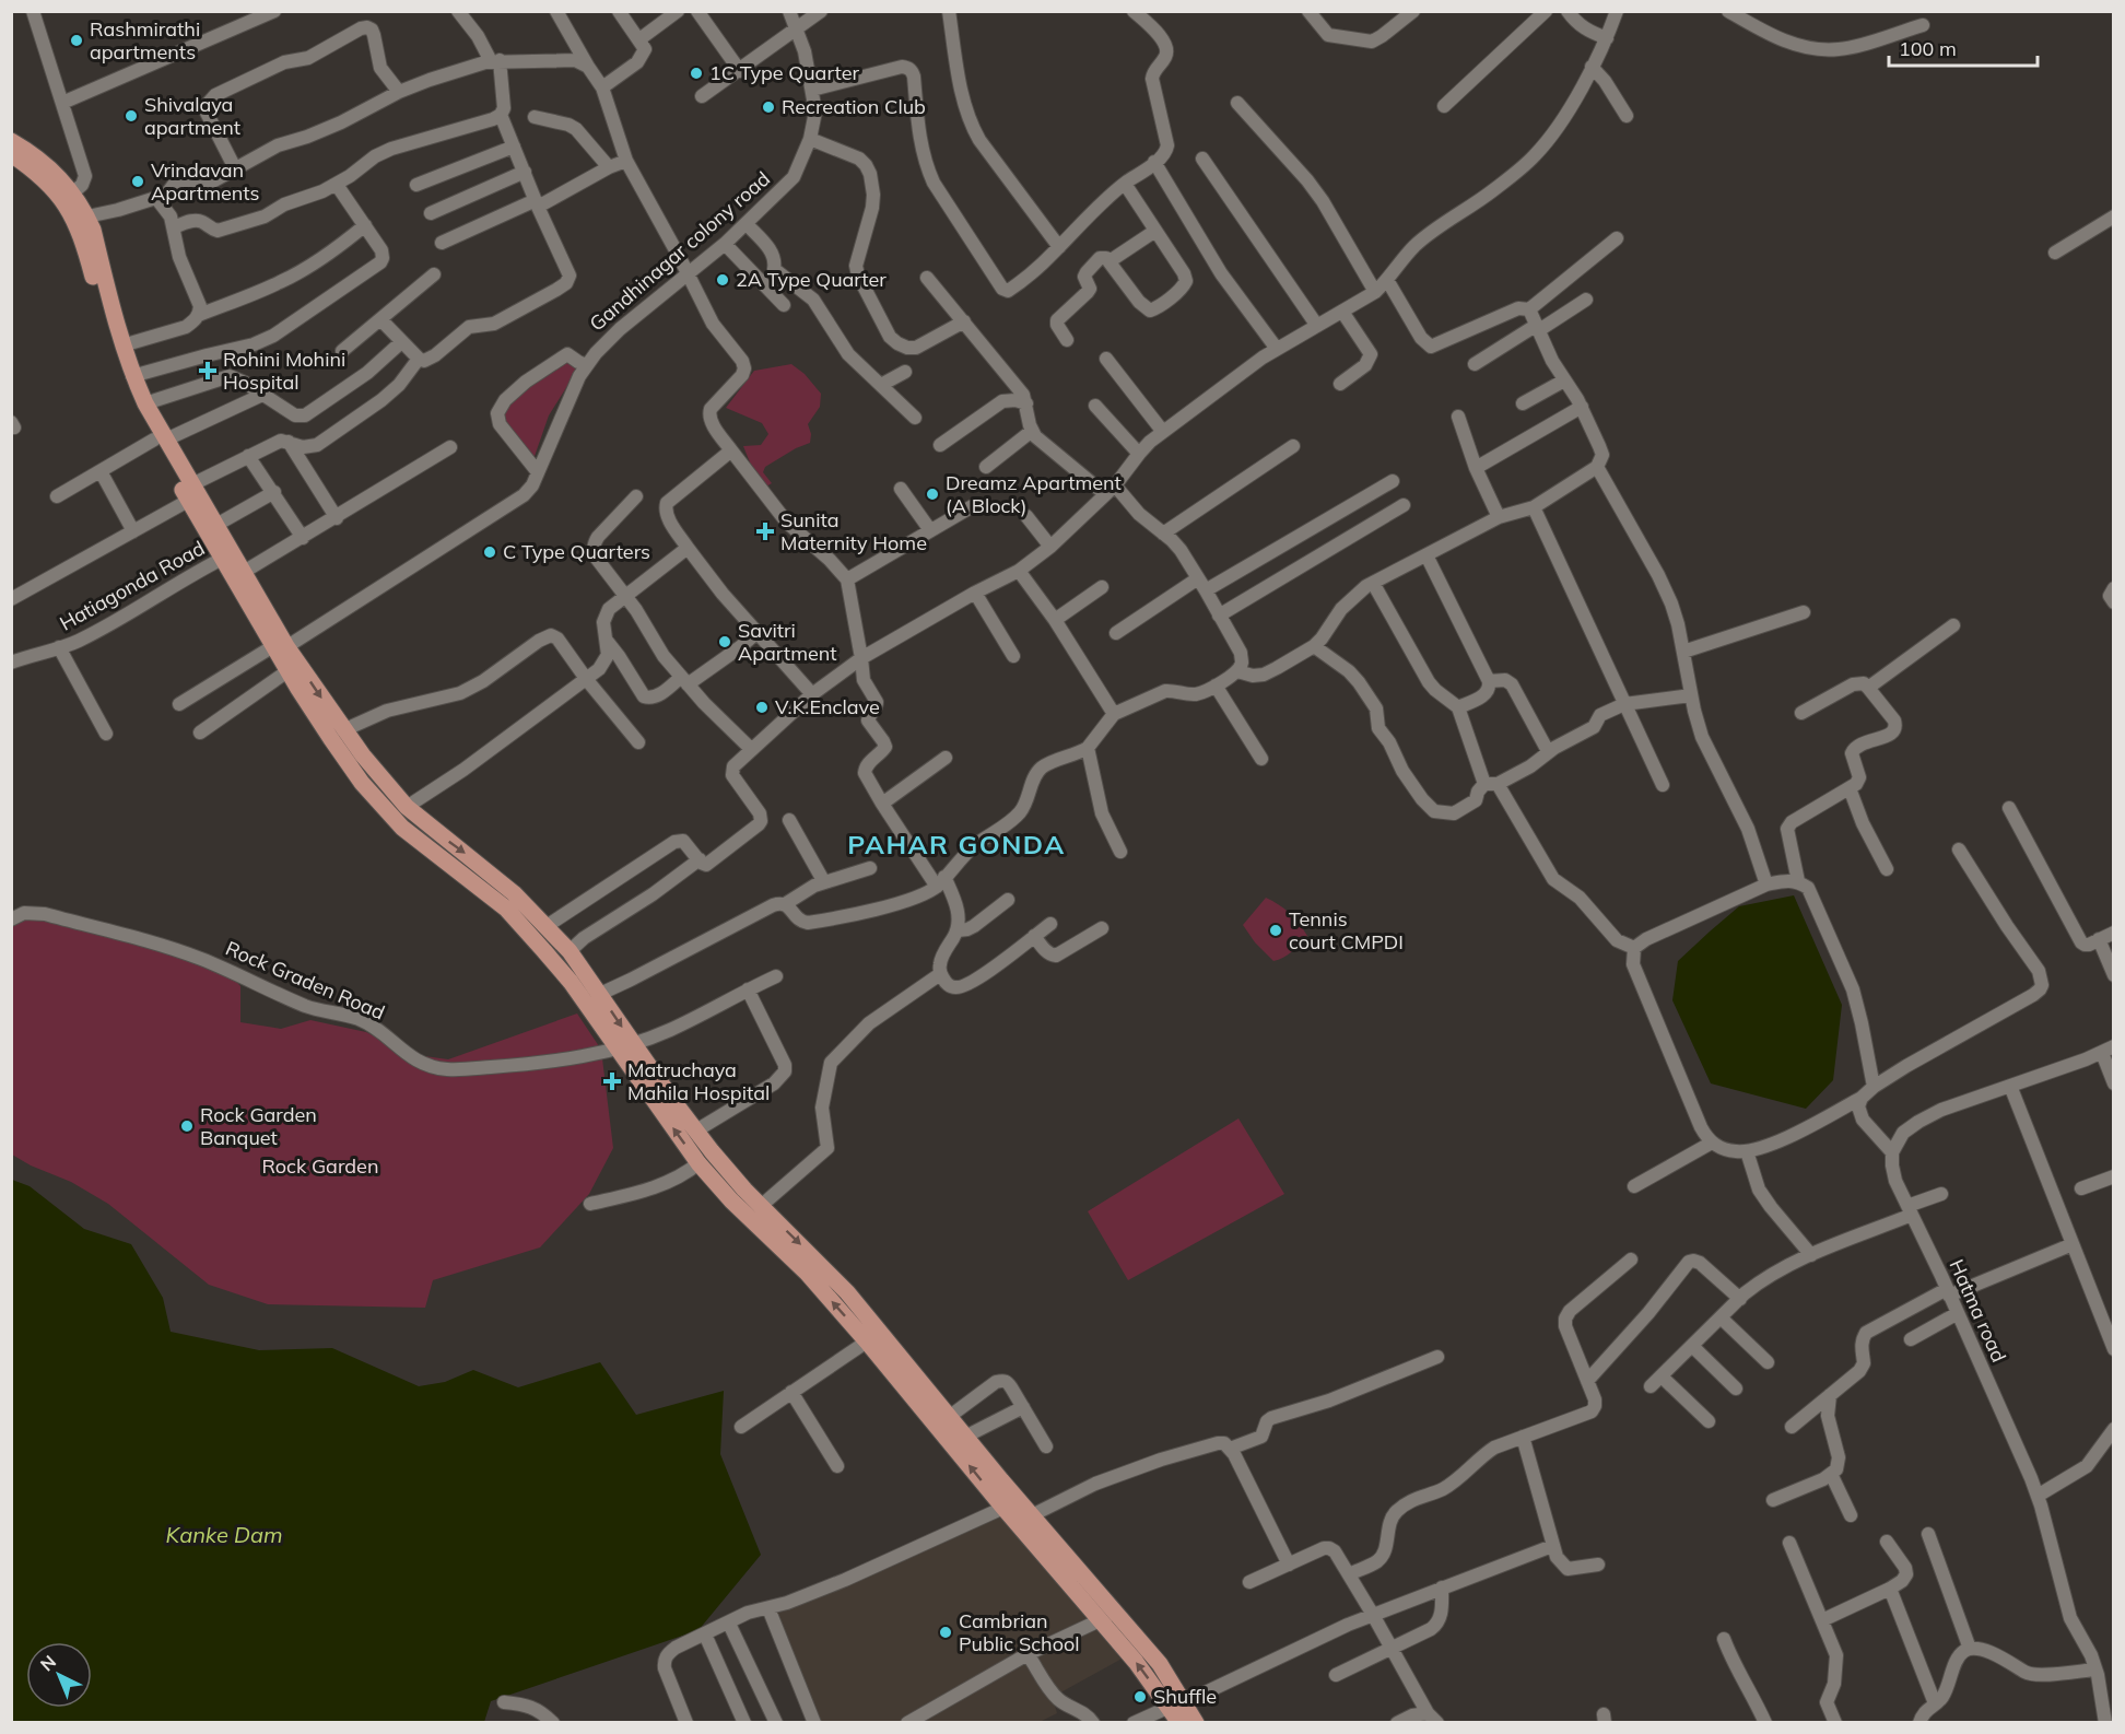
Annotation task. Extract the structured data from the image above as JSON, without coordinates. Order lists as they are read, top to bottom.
{
  "streets": {
    "street": [
      "Gandhinagar colony road",
      "Hatiagonda Road",
      "Rock Graden Road",
      "Hatma road"
    ]
  },
  "districts": ["PAHAR GONDA"],
  "water": ["Kanke Dam"],
  "parks": ["Rock Garden"],
  "places": {
    "other": [
      "Rashmirathi apartments",
      "1C Type Quarter",
      "Recreation Club",
      "Shivalaya apartment",
      "Vrindavan Apartments",
      "2A Type Quarter",
      "Dreamz Apartment (A Block)",
      "C Type Quarters",
      "Savitri Apartment",
      "V.K.Enclave",
      "Tennis court CMPDI",
      "Rock Garden Banquet",
      "Cambrian Public School",
      "Shuffle"
    ],
    "health": ["Rohini Mohini Hospital", "Sunita Maternity Home", "Matruchaya Mahila Hospital"]
  },
  "scale_bar": "100 m",
  "north": "top left"
}
